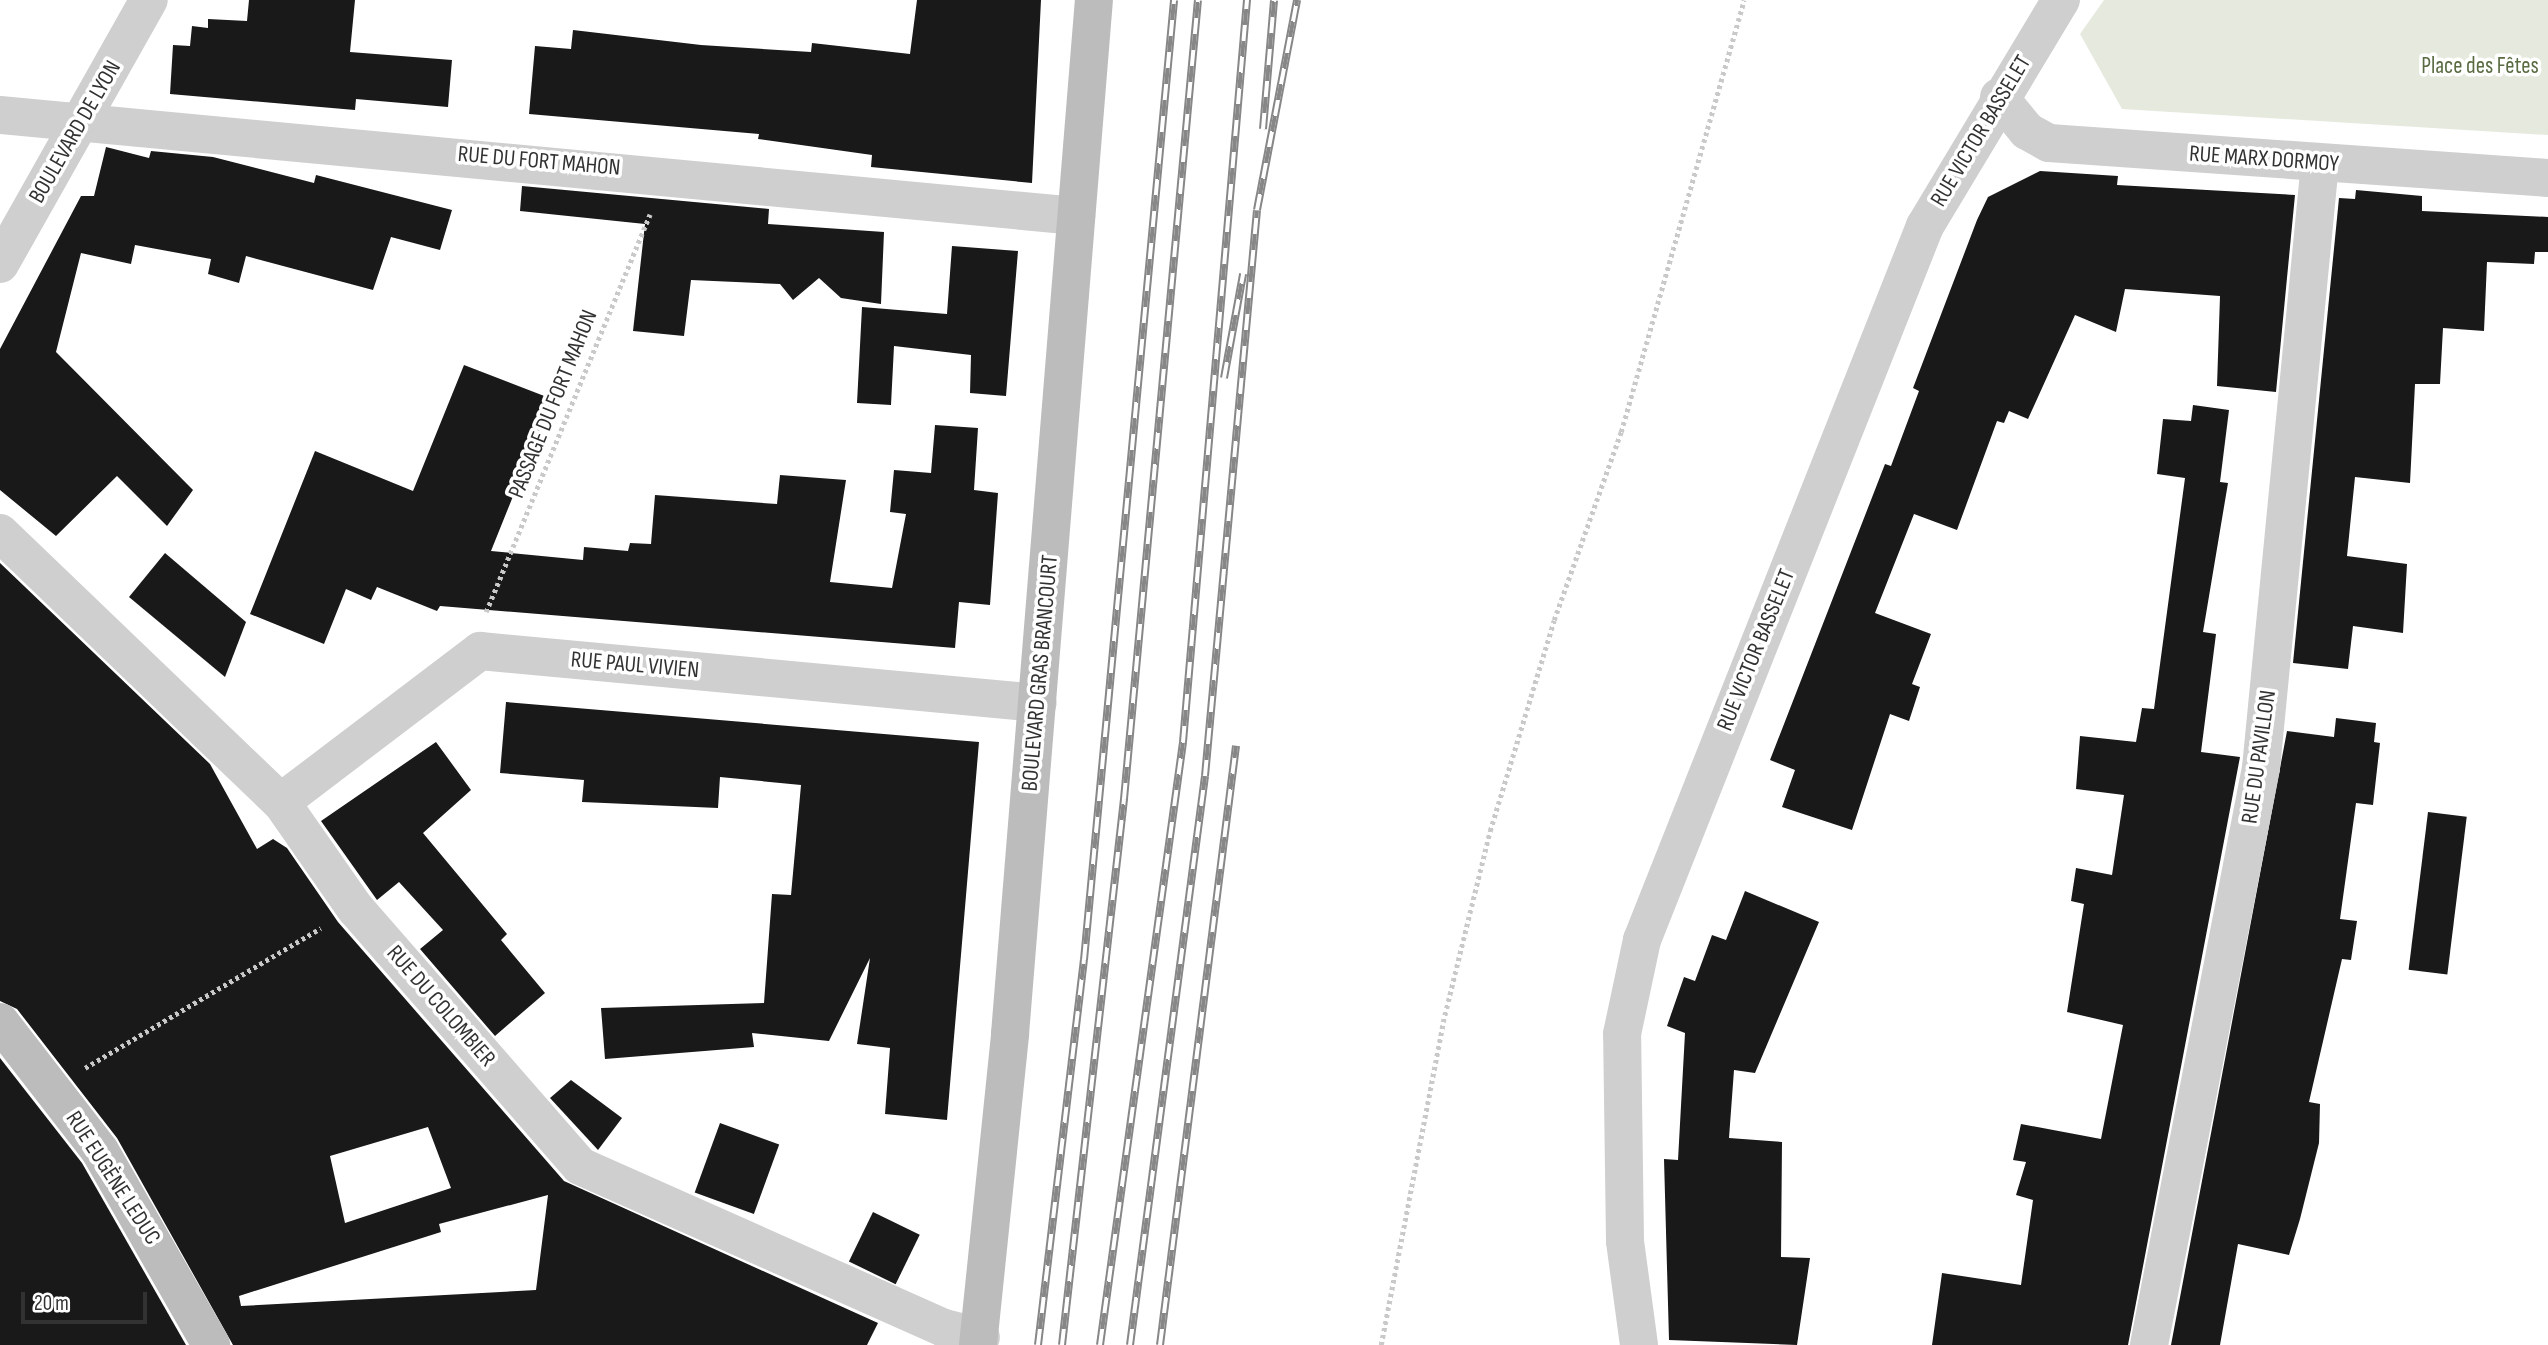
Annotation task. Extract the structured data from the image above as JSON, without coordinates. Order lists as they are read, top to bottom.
{
  "streets": {
    "main road": ["BOULEVARD GRAS BRANCOURT", "RUE EUGÈNE LEDUC"],
    "street": [
      "RUE VICTOR BASSELET",
      "BOULEVARD DE LYON",
      "RUE MARX DORMOY",
      "RUE DU FORT MAHON",
      "RUE PAUL VIVIEN",
      "RUE DU PAVILLON",
      "RUE DU COLOMBIER"
    ],
    "path": ["PASSAGE DU FORT MAHON"]
  },
  "crossings": [
    ["RUE VICTOR BASSELET", "RUE MARX DORMOY"],
    ["BOULEVARD DE LYON", "RUE DU FORT MAHON"],
    ["RUE MARX DORMOY", "RUE DU PAVILLON"],
    ["RUE DU FORT MAHON", "PASSAGE DU FORT MAHON"],
    ["RUE DU FORT MAHON", "BOULEVARD GRAS BRANCOURT"],
    ["PASSAGE DU FORT MAHON", "RUE PAUL VIVIEN"],
    ["RUE PAUL VIVIEN", "BOULEVARD GRAS BRANCOURT"],
    ["BOULEVARD GRAS BRANCOURT", "RUE DU COLOMBIER"]
  ],
  "parks": ["Place des Fêtes"],
  "scale_bar": "20 m"
}
